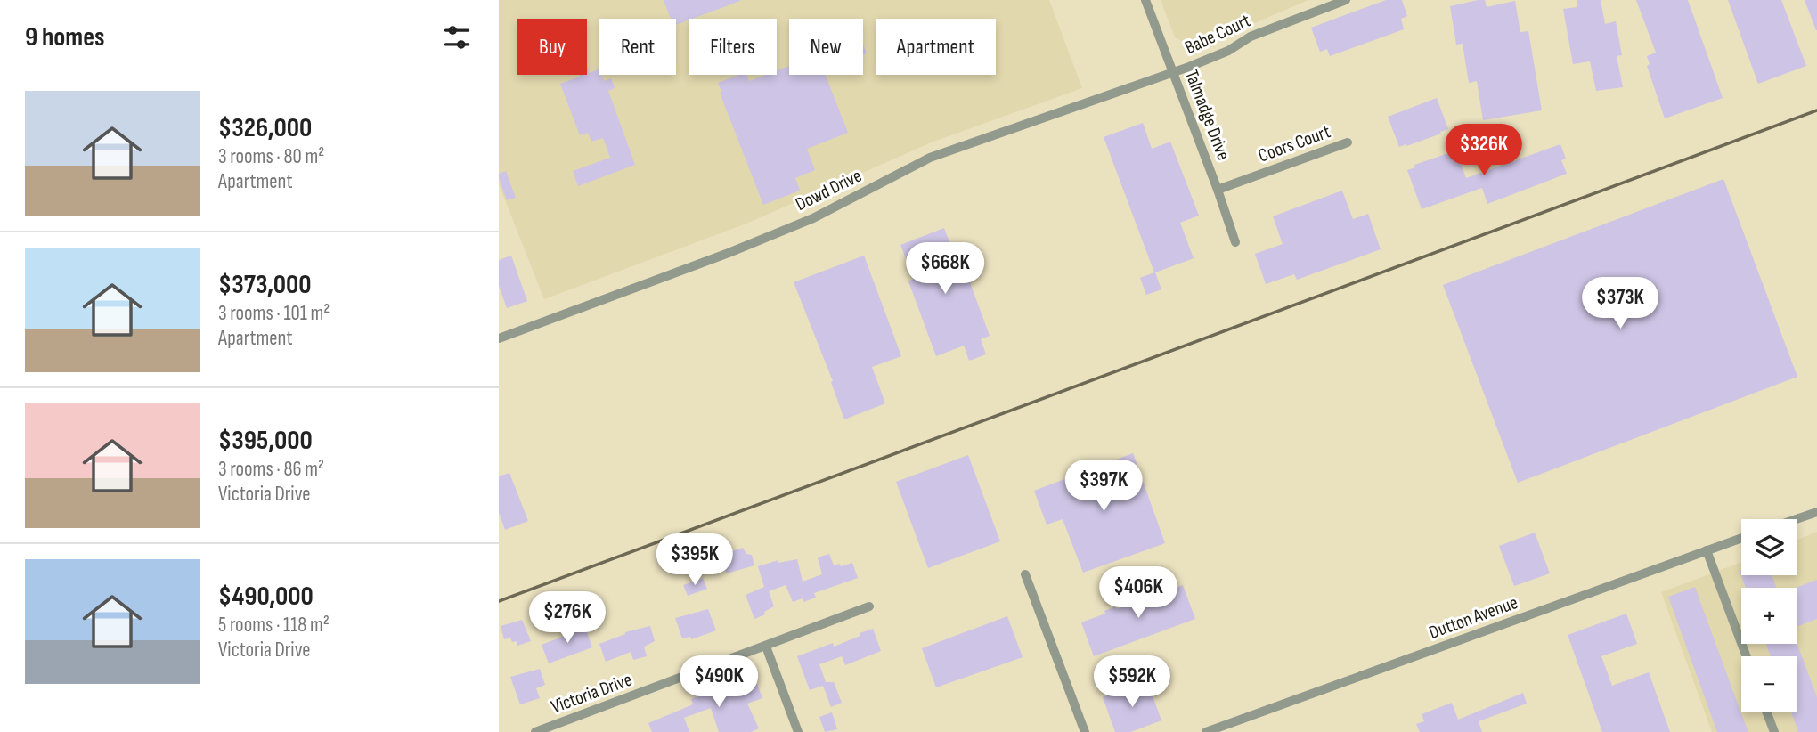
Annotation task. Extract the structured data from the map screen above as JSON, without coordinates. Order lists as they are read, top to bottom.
{
  "streets": {
    "street": [
      "Babe Court",
      "Talmadge Drive",
      "Coors Court",
      "Dowd Drive",
      "Dutton Avenue",
      "Victoria Drive"
    ]
  },
  "crossings": [
    ["Babe Court", "Talmadge Drive"],
    ["Babe Court", "Dowd Drive"],
    ["Talmadge Drive", "Coors Court"],
    ["Talmadge Drive", "Dowd Drive"]
  ],
  "page": {
    "heading": "9 homes",
    "chip": [
      "Buy",
      "Rent",
      "Filters",
      "New",
      "Apartment"
    ],
    "list": [
      {
        "name": "$326,000",
        "note": "3 rooms · 80 m² · Apartment"
      },
      {
        "name": "$373,000",
        "note": "3 rooms · 101 m² · Apartment"
      },
      {
        "name": "$395,000",
        "note": "3 rooms · 86 m² · Victoria Drive"
      },
      {
        "name": "$490,000",
        "note": "5 rooms · 118 m² · Victoria Drive"
      }
    ],
    "price": [
      "$326K",
      "$668K",
      "$373K",
      "$397K",
      "$395K",
      "$406K",
      "$276K",
      "$490K",
      "$592K"
    ],
    "map_buttons": ["+", "−"]
  }
}
